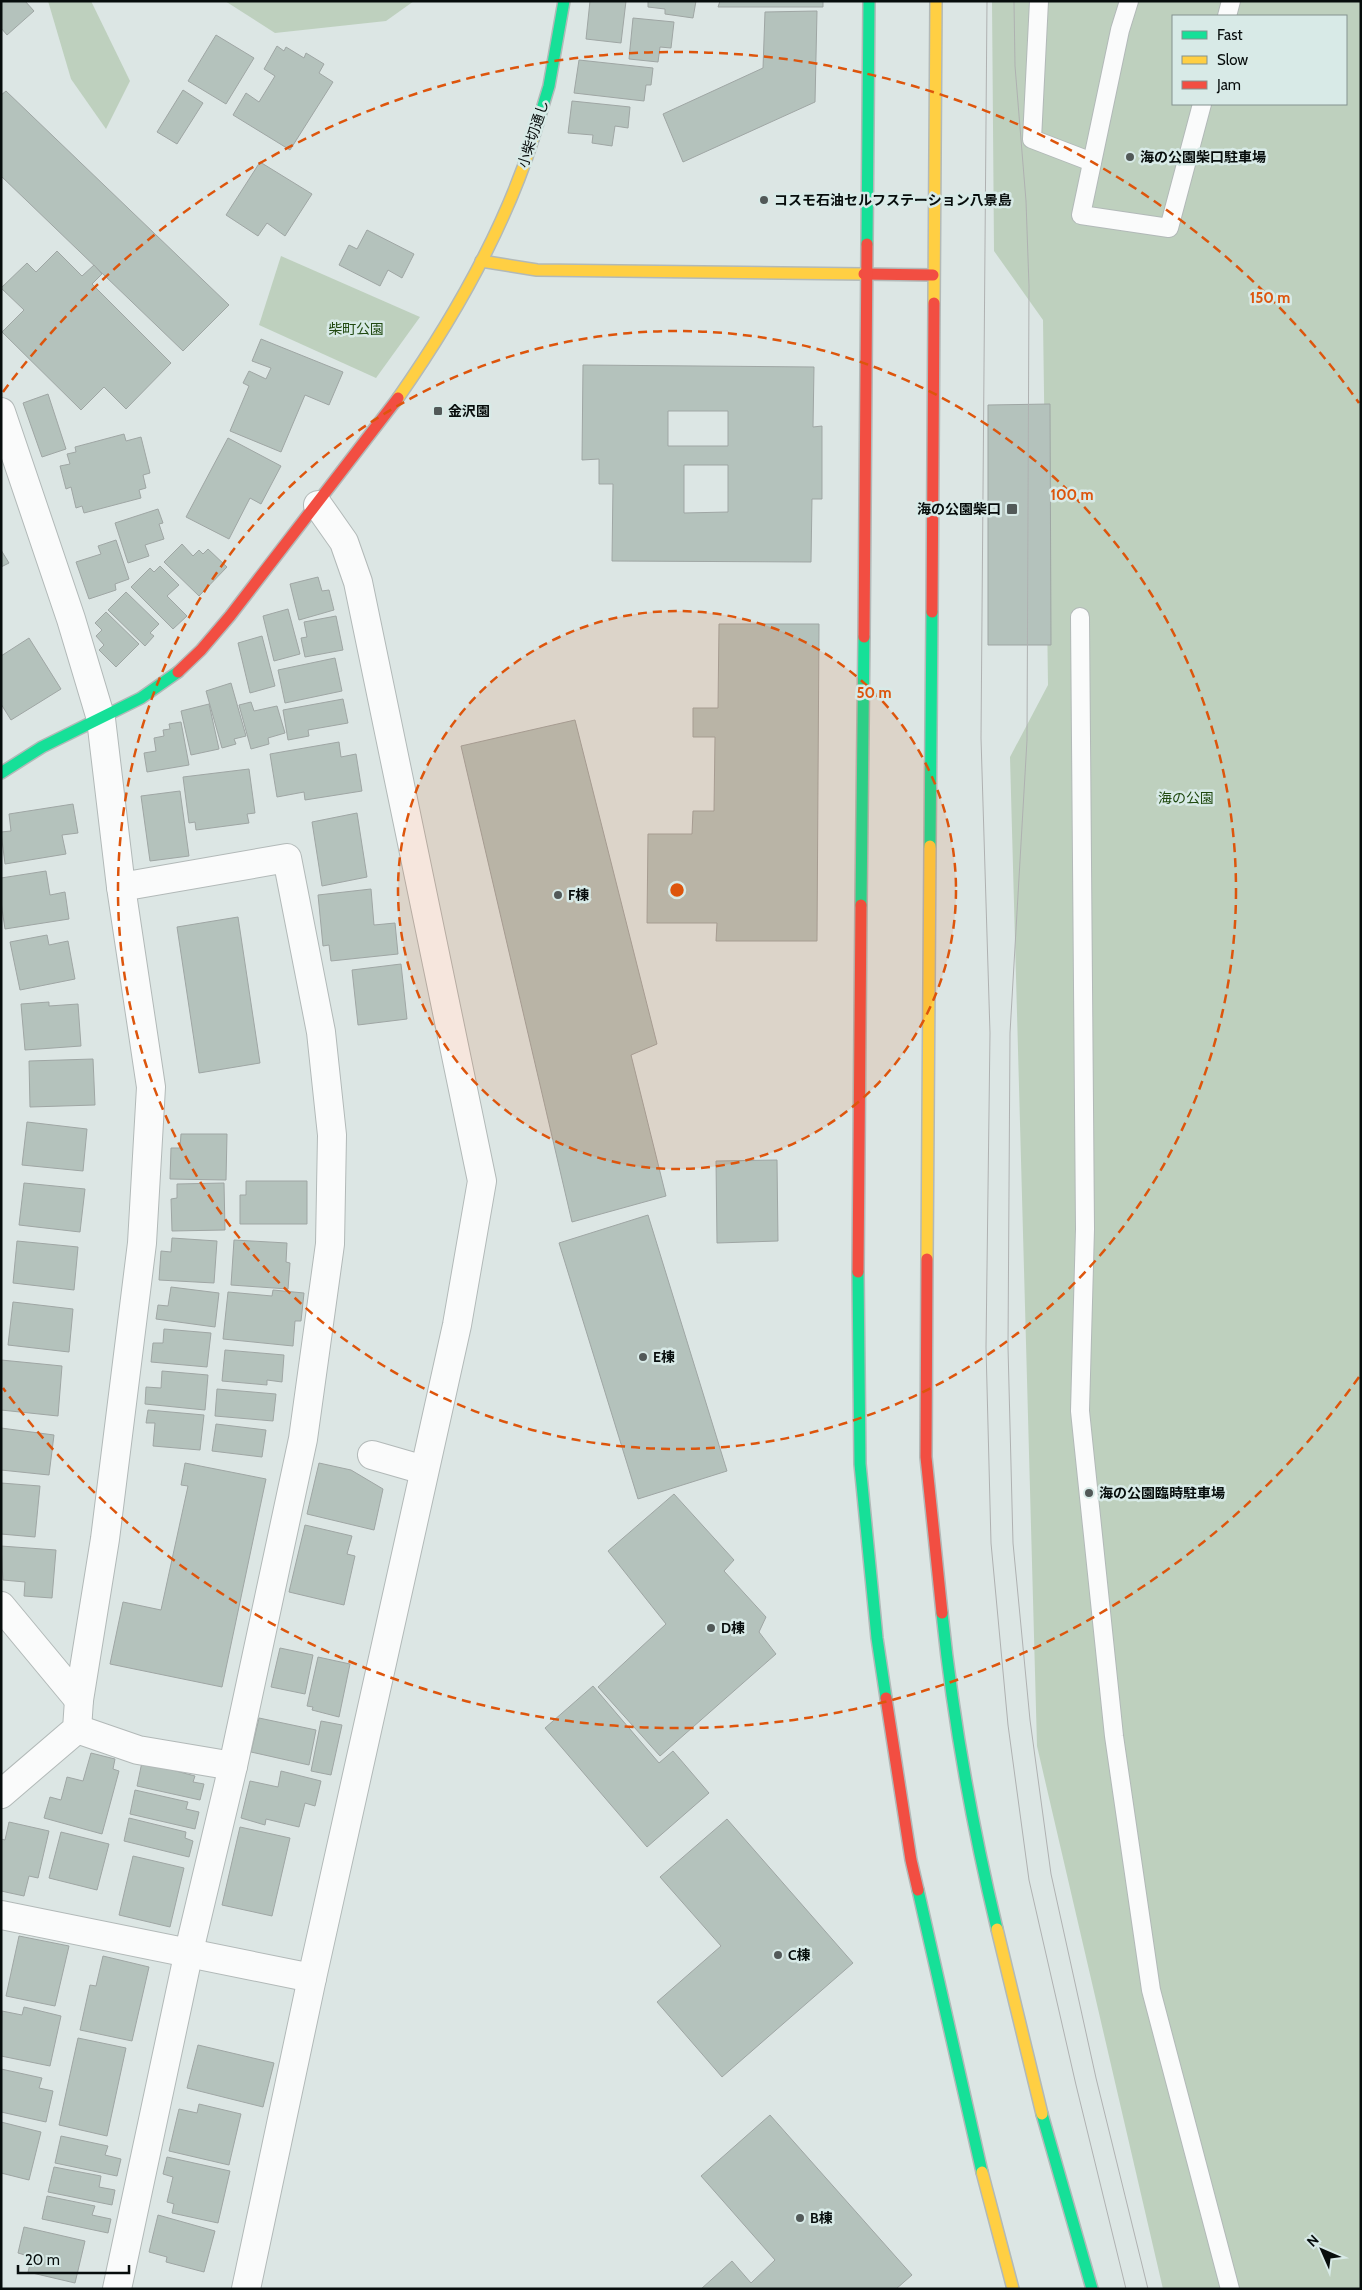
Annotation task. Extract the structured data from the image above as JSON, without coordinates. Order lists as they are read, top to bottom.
{
  "streets": {
    "street": ["小柴切通し"]
  },
  "parks": ["柴町公園", "海の公園"],
  "places": {
    "other": [
      "海の公園柴口駐車場",
      "コスモ石油セルフステーション八景島",
      "F棟",
      "E棟",
      "海の公園臨時駐車場",
      "D棟",
      "C棟",
      "B棟"
    ],
    "transit": ["金沢園", "海の公園柴口"]
  },
  "legend": ["Fast", "Slow", "Jam"],
  "scale_bar": "20 m",
  "north": "top left",
  "rings": ["150 m", "100 m", "50 m"]
}
